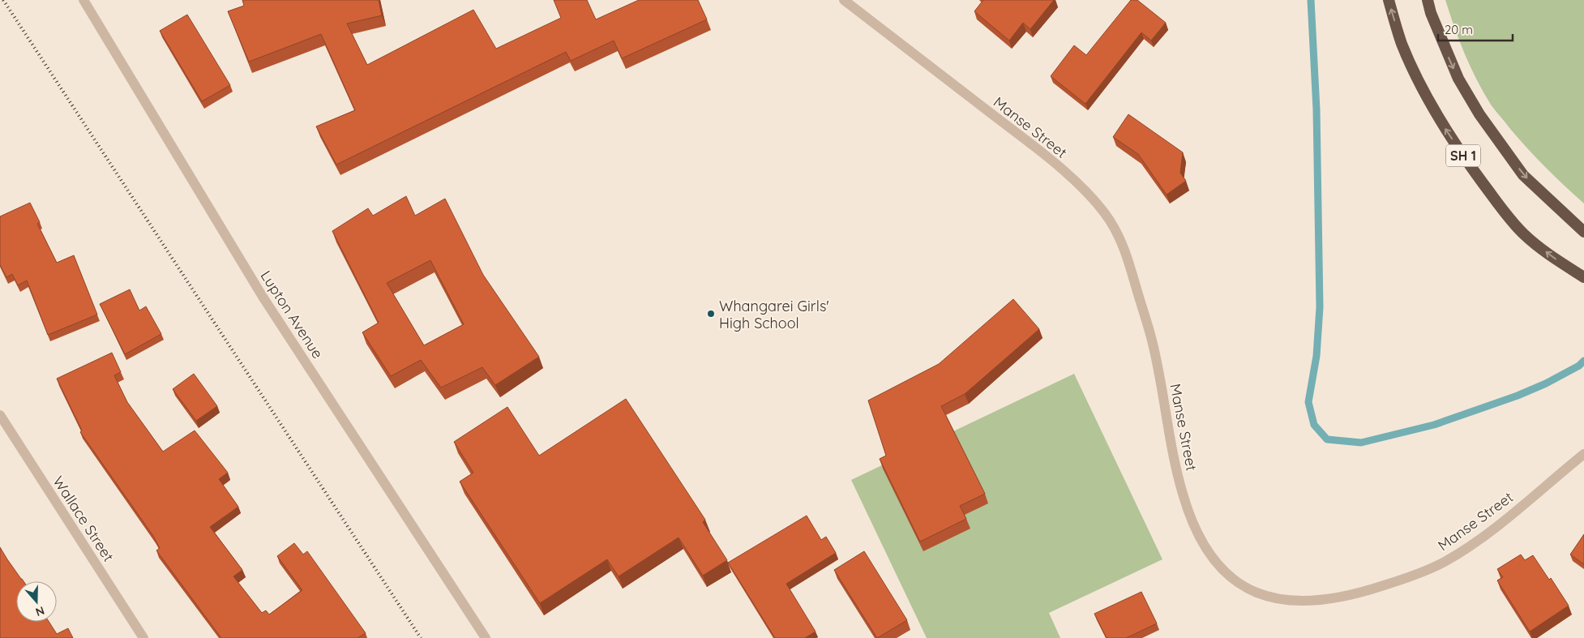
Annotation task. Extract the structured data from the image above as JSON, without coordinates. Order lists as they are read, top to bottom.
{
  "streets": {
    "highway": ["SH 1"],
    "street": ["Manse Street", "Lupton Avenue", "Wallace Street"]
  },
  "places": ["Whangarei Girls' High School"],
  "scale_bar": "20 m",
  "north": "bottom"
}
